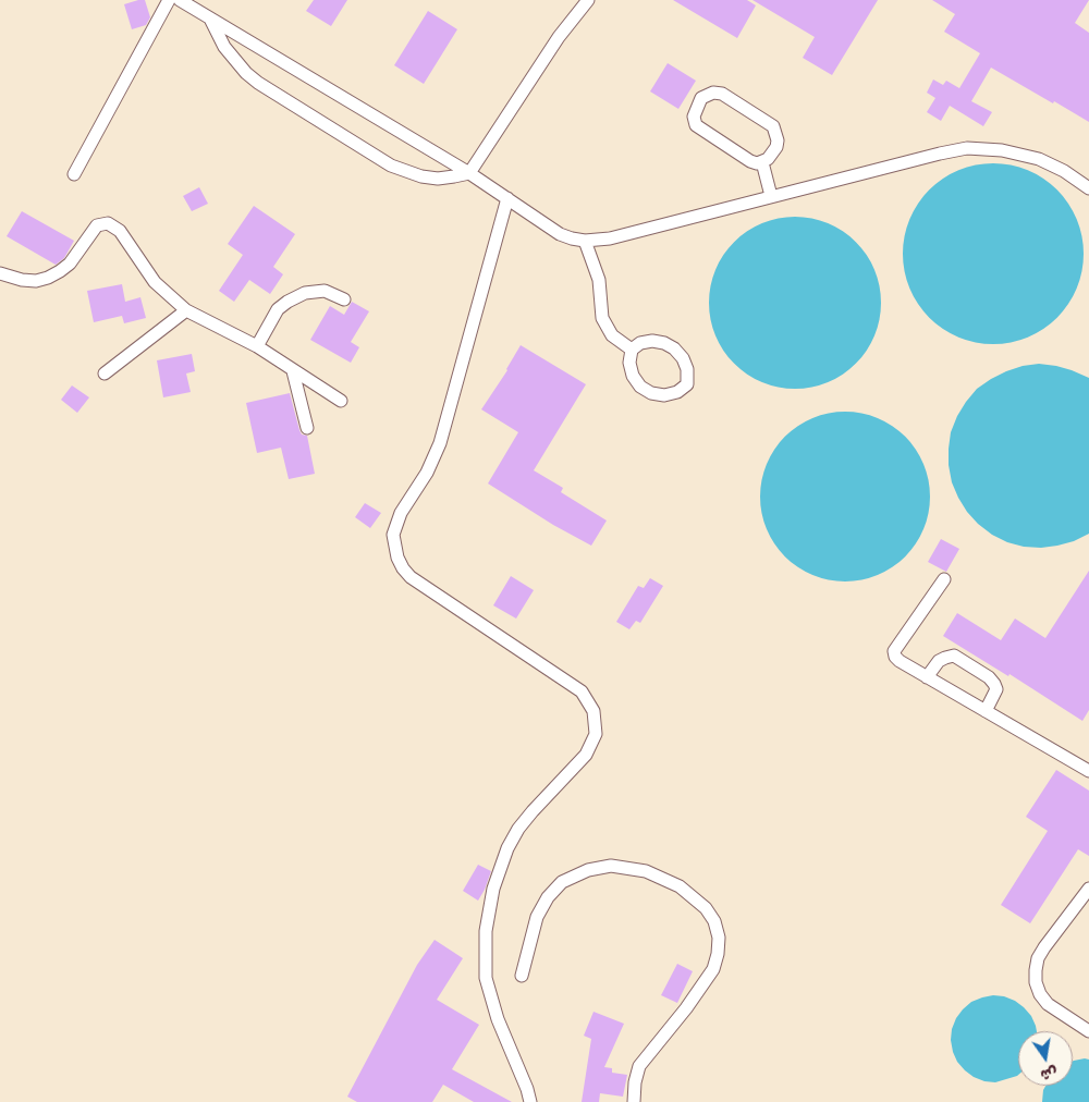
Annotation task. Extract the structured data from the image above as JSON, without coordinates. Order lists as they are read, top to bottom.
{
  "north": "bottom"
}
